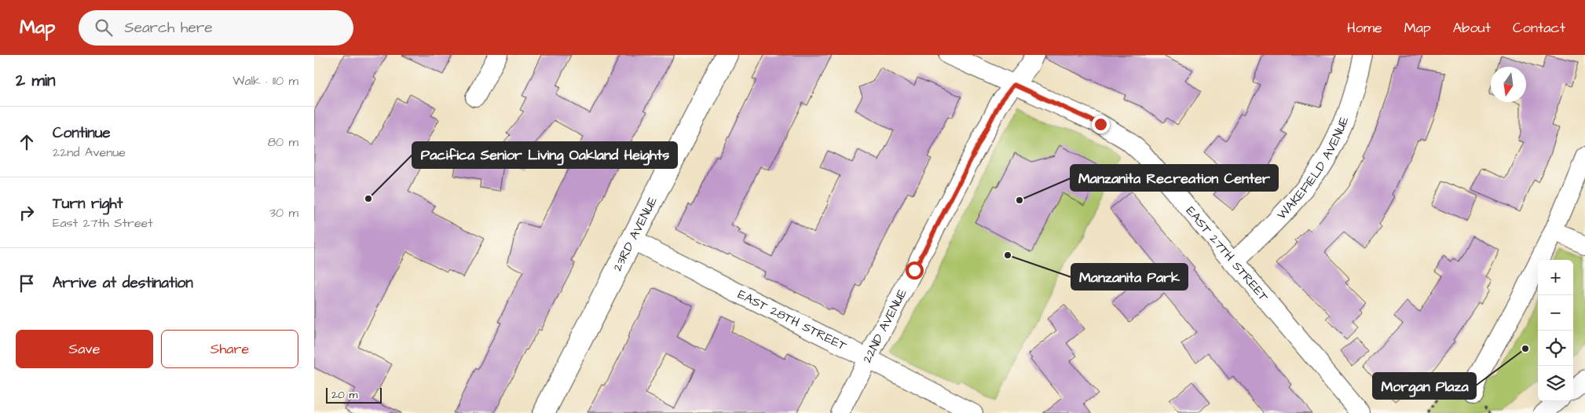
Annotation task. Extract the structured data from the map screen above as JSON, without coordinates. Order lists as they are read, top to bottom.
{
  "streets": {
    "street": [
      "WAKEFIELD AVENUE",
      "23RD AVENUE",
      "EAST 27TH STREET",
      "EAST 28TH STREET",
      "22ND AVENUE"
    ]
  },
  "crossings": [
    ["WAKEFIELD AVENUE", "EAST 27TH STREET"],
    ["23RD AVENUE", "EAST 28TH STREET"],
    ["EAST 27TH STREET", "22ND AVENUE"],
    ["EAST 28TH STREET", "22ND AVENUE"]
  ],
  "places": [
    "Pacifica Senior Living Oakland Heights",
    "Manzanita Recreation Center",
    "Manzanita Park",
    "Morgan Plaza"
  ],
  "scale_bar": "20 m",
  "north": "bottom",
  "page": {
    "header": "Map",
    "search": "Search here",
    "nav": [
      "Home",
      "Map",
      "About",
      "Contact"
    ],
    "heading": ["2 min", "Walk · 110 m"],
    "list": [
      ["Continue", "22nd Avenue", "80 m"],
      ["Turn right", "East 27th Street", "30 m"],
      "Arrive at destination"
    ],
    "map_buttons": ["+", "−"],
    "buttons": ["Save", "Share"],
    "scale": "20 m"
  }
}
